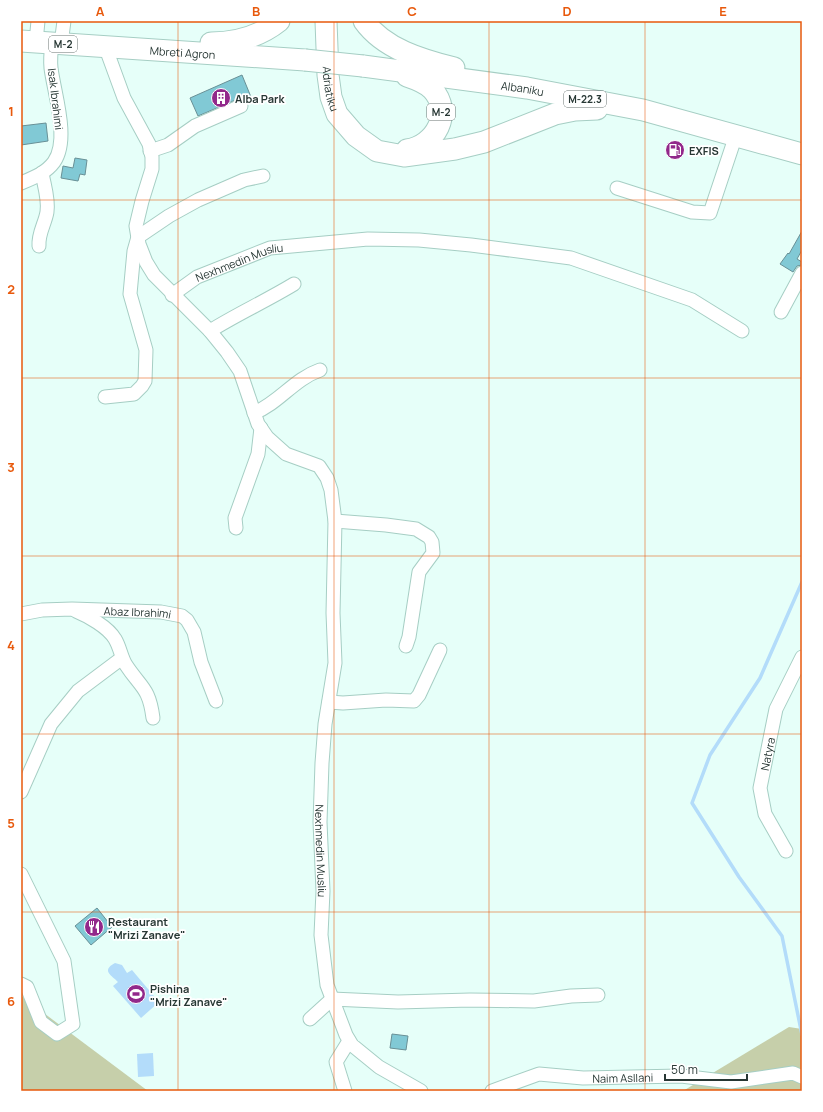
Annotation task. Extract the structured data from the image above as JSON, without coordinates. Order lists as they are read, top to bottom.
{
  "streets": {
    "main road": [
      "M-2",
      "Mbreti Agron",
      "Adriatiku",
      "Albaniku",
      "M-22.3"
    ],
    "street": [
      "Isak Ibrahimi",
      "Nexhmedin Musliu",
      "Abaz Ibrahimi",
      "Natyra",
      "Naim Asllani"
    ]
  },
  "crossings": [
    ["M-2", "Mbreti Agron"],
    ["M-2", "Adriatiku"],
    ["M-2", "Albaniku"],
    ["Mbreti Agron", "Albaniku"],
    ["Mbreti Agron", "Isak Ibrahimi"],
    ["Mbreti Agron", "Nexhmedin Musliu"],
    ["Adriatiku", "Albaniku"]
  ],
  "places": {
    "building": ["Alba Park"],
    "fuel station": ["EXFIS"],
    "restaurant": ["Restaurant \"Mrizi Zanave\""],
    "sports": ["Pishina \"Mrizi Zanave\""]
  },
  "scale_bar": "50 m",
  "grid": {
    "columns": [
      "A",
      "B",
      "C",
      "D",
      "E"
    ],
    "rows": [
      "1",
      "2",
      "3",
      "4",
      "5",
      "6"
    ]
  }
}
